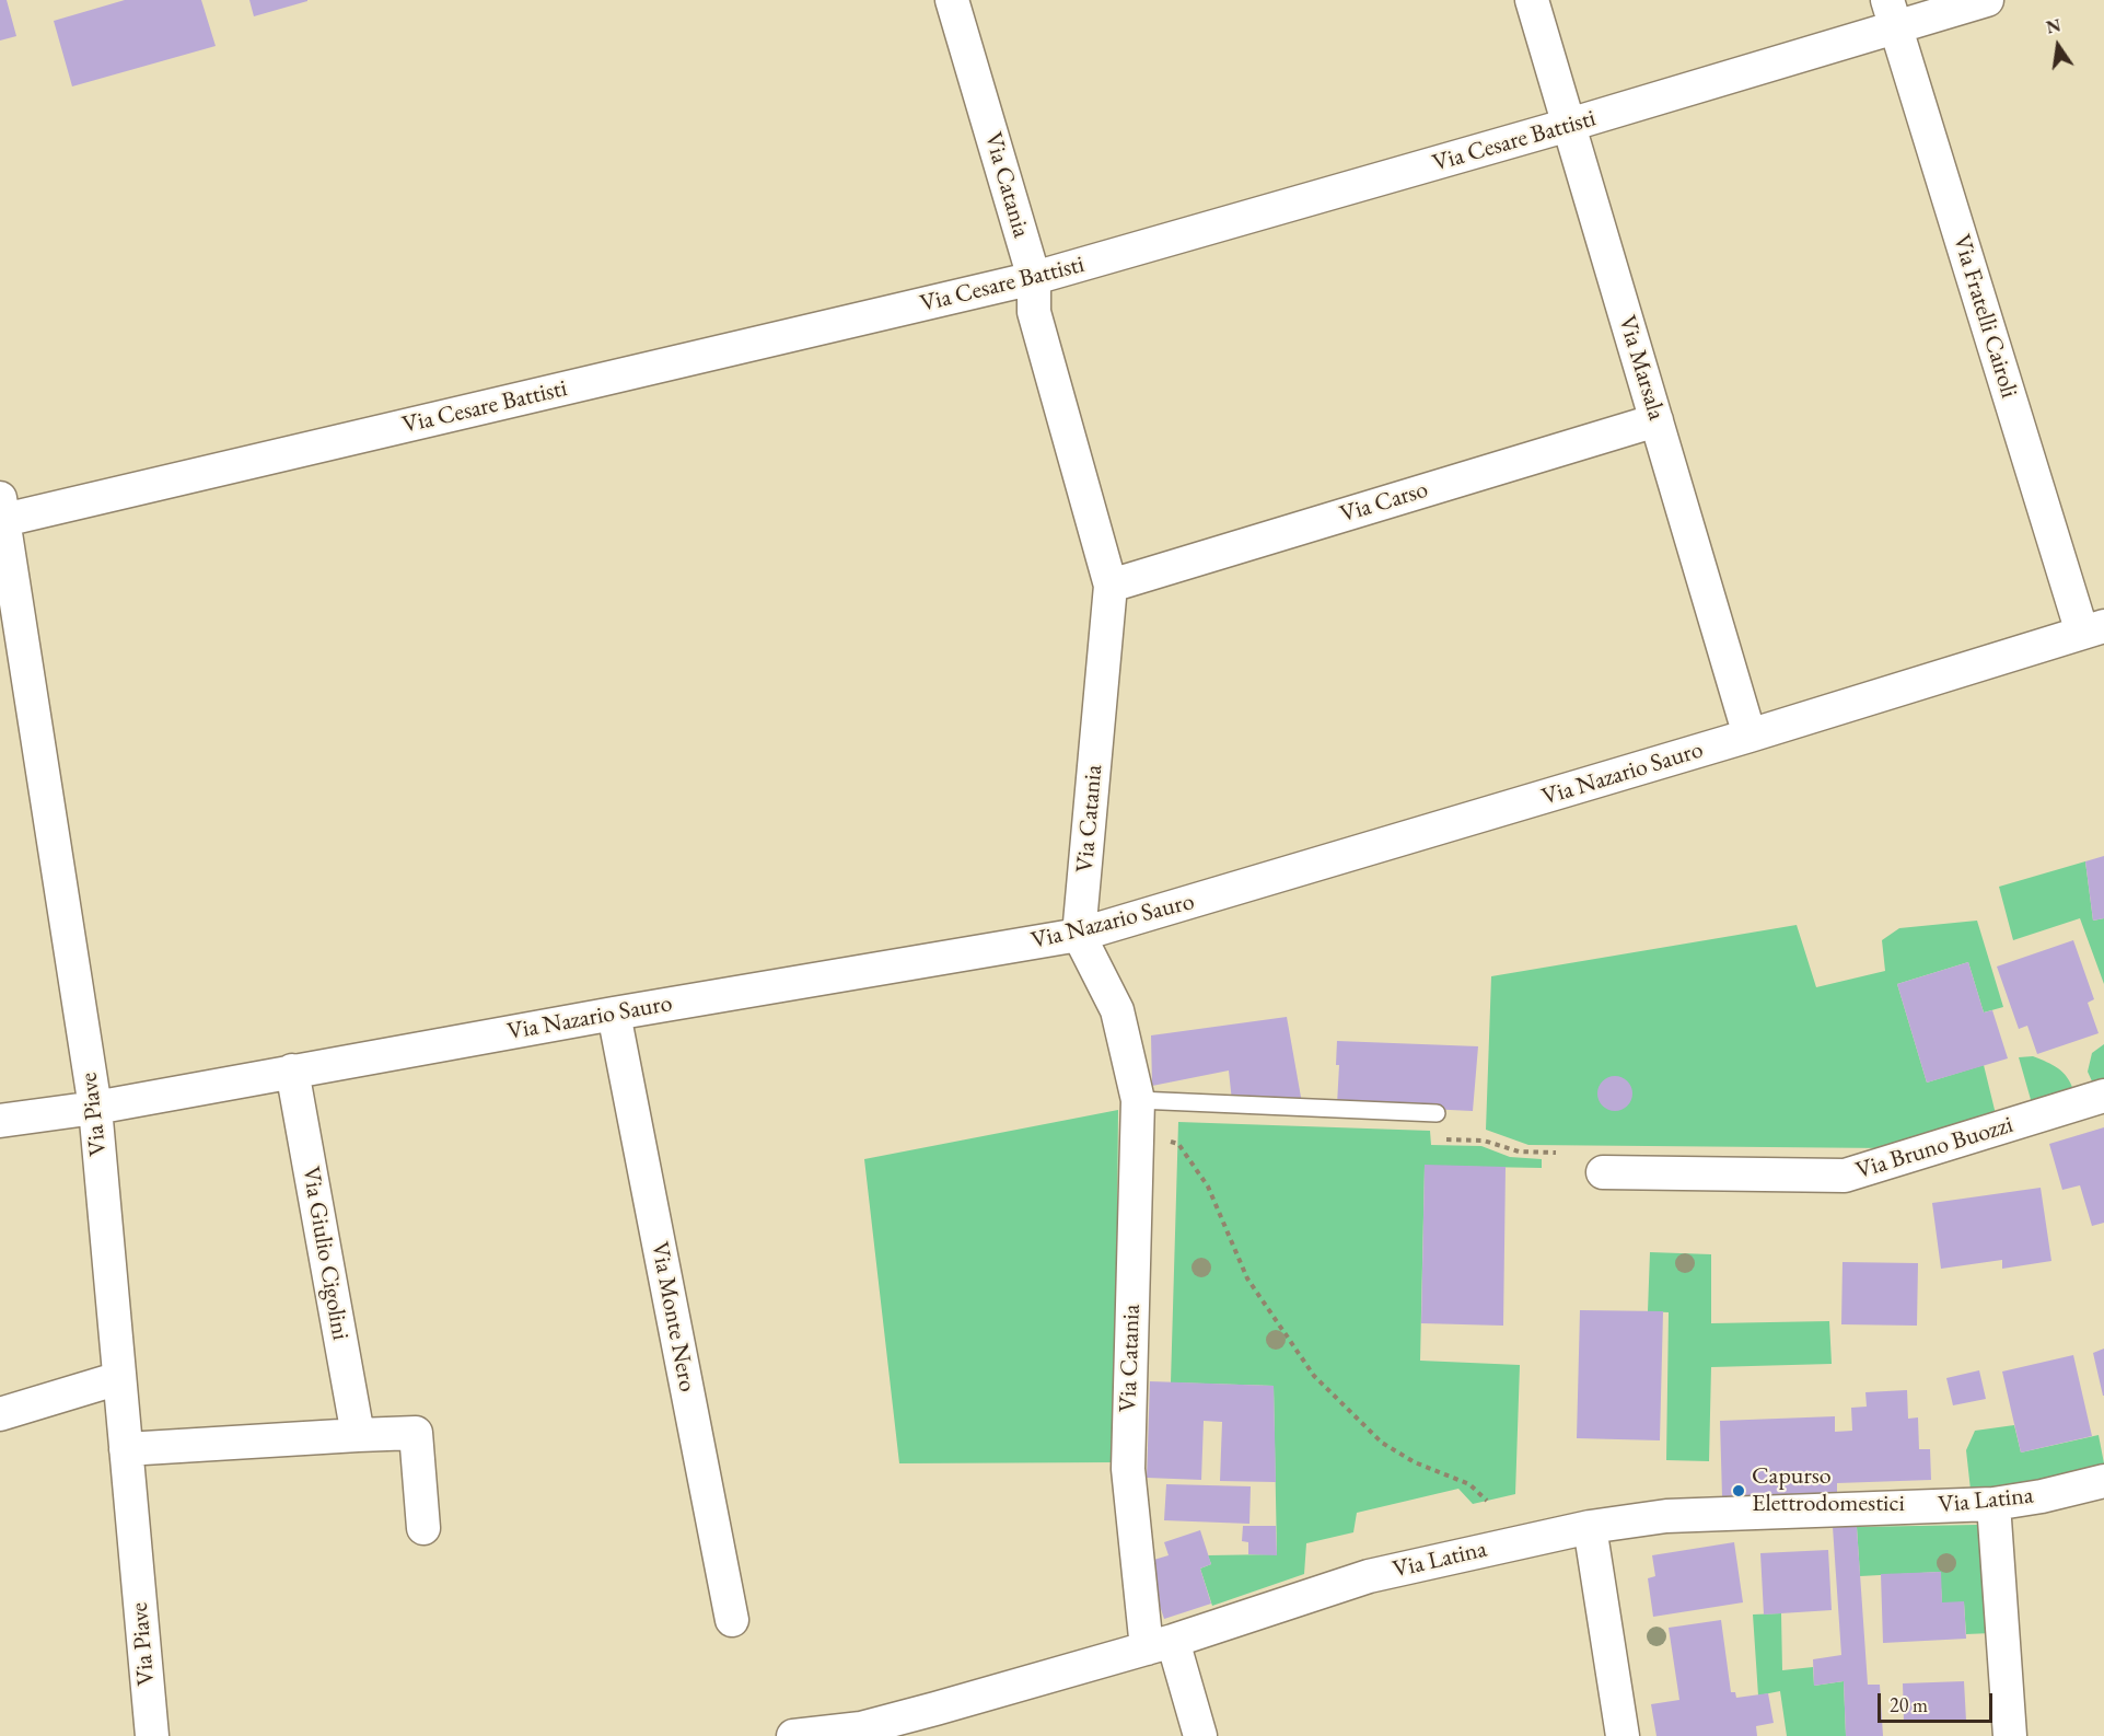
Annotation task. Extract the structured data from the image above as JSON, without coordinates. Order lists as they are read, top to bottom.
{
  "streets": {
    "street": [
      "Via Cesare Battisti",
      "Via Catania",
      "Via Fratelli Cairoli",
      "Via Marsala",
      "Via Carso",
      "Via Nazario Sauro",
      "Via Piave",
      "Via Bruno Buozzi",
      "Via Giulio Cigolini",
      "Via Monte Nero",
      "Via Latina"
    ]
  },
  "crossings": [
    ["Via Cesare Battisti", "Via Catania"],
    ["Via Cesare Battisti", "Via Fratelli Cairoli"],
    ["Via Cesare Battisti", "Via Marsala"],
    ["Via Cesare Battisti", "Via Piave"],
    ["Via Catania", "Via Carso"],
    ["Via Catania", "Via Nazario Sauro"],
    ["Via Catania", "Via Latina"],
    ["Via Fratelli Cairoli", "Via Nazario Sauro"],
    ["Via Marsala", "Via Carso"],
    ["Via Marsala", "Via Nazario Sauro"],
    ["Via Nazario Sauro", "Via Piave"],
    ["Via Nazario Sauro", "Via Giulio Cigolini"],
    ["Via Nazario Sauro", "Via Monte Nero"]
  ],
  "places": ["Capurso Elettrodomestici"],
  "scale_bar": "20 m",
  "north": "top"
}
